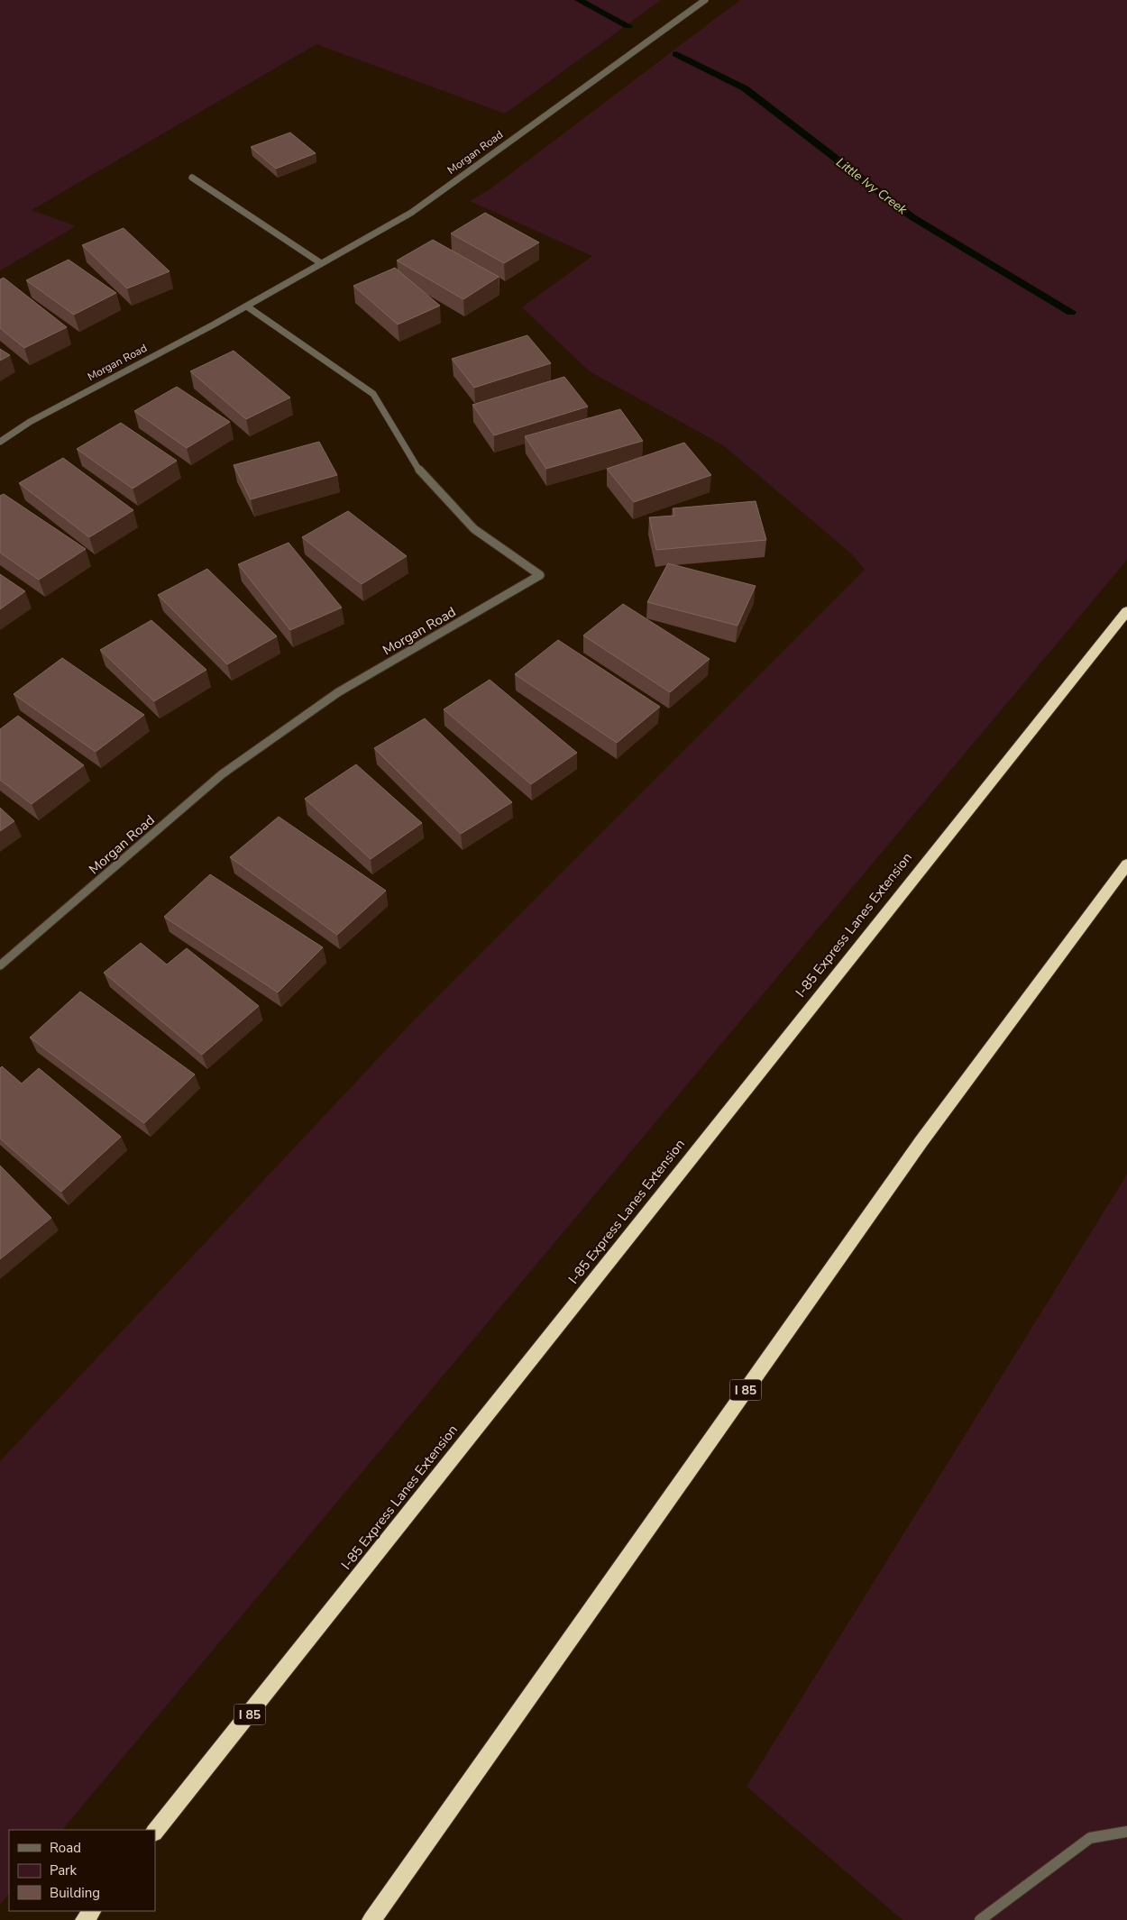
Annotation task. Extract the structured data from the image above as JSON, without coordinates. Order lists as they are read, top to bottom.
{
  "streets": {
    "highway": ["I-85 Express Lanes Extension", "I 85"],
    "street": ["Morgan Road"]
  },
  "water": ["Little Ivy Creek"],
  "legend": ["Road", "Park", "Building"]
}
